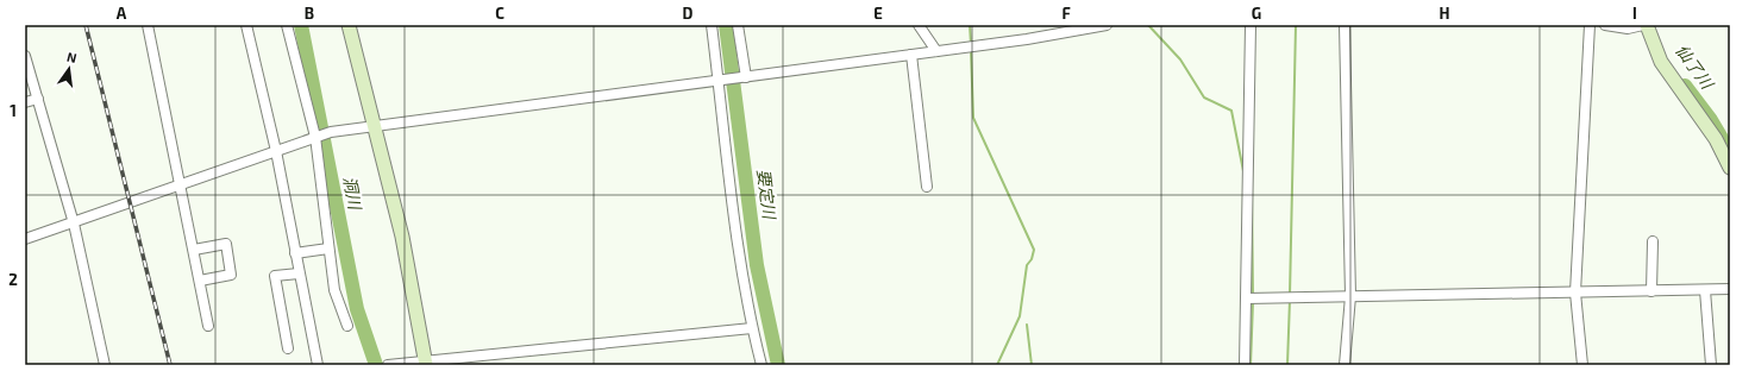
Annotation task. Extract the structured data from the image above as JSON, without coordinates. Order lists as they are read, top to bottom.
{
  "water": ["仙了川", "洞川", "要定川"],
  "north": "top",
  "grid": {
    "columns": [
      "A",
      "B",
      "C",
      "D",
      "E",
      "F",
      "G",
      "H",
      "I"
    ],
    "rows": ["1", "2"]
  }
}
